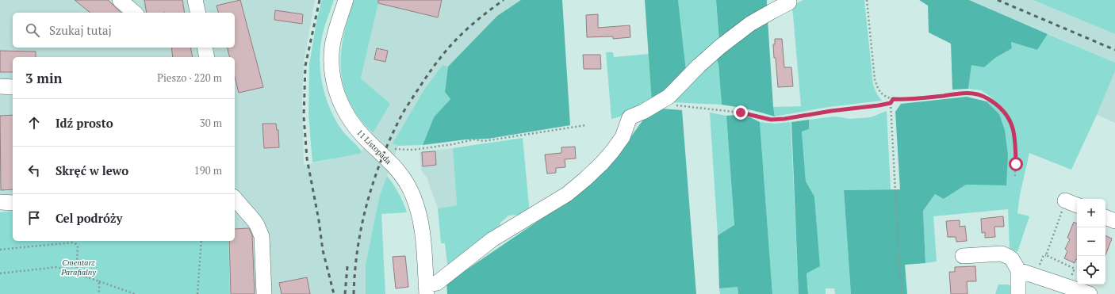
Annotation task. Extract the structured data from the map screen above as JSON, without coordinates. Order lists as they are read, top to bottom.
{
  "streets": {
    "street": ["11 Listopada"]
  },
  "parks": ["Cmentarz Parafialny"],
  "page": {
    "search": "Szukaj tutaj",
    "heading": ["3 min", "Pieszo · 220 m"],
    "list": [
      ["Idź prosto", "30 m"],
      ["Skręć w lewo", "190 m"],
      "Cel podróży"
    ],
    "map_buttons": ["+", "−"]
  }
}
